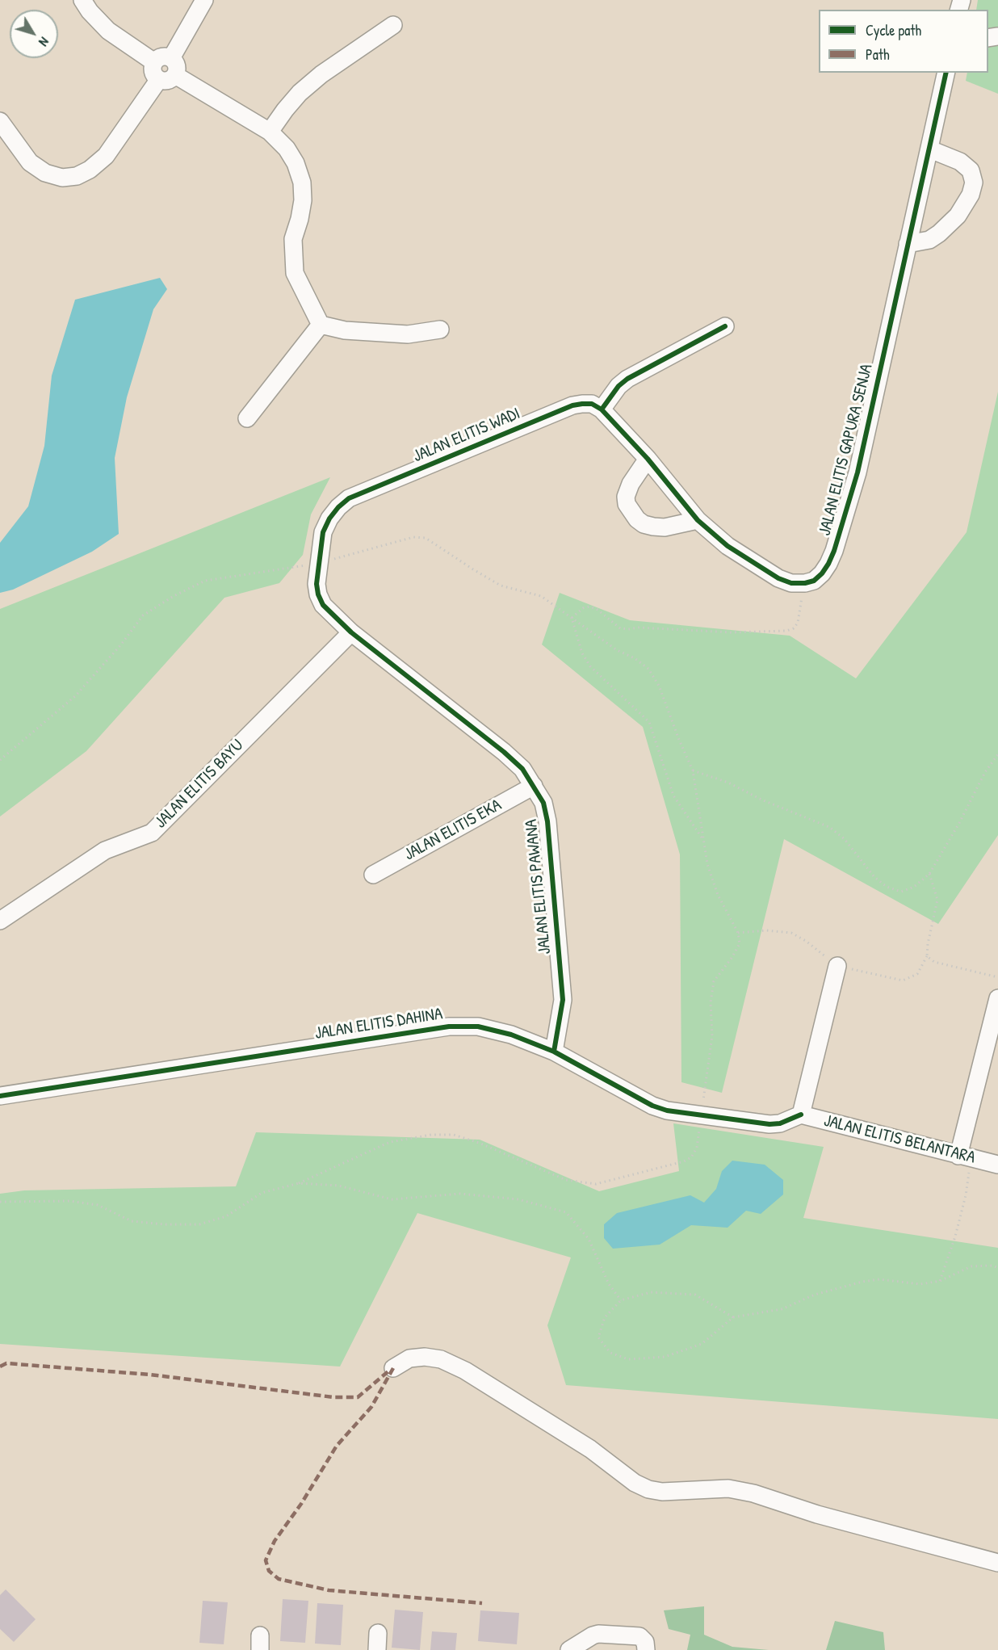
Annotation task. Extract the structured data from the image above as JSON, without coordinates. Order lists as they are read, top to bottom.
{
  "streets": {
    "street": [
      "JALAN ELITIS WADI",
      "JALAN ELITIS GAPURA SENJA",
      "JALAN ELITIS BAYU",
      "JALAN ELITIS EKA",
      "JALAN ELITIS PAWANA",
      "JALAN ELITIS DAHINA",
      "JALAN ELITIS BELANTARA"
    ]
  },
  "crossings": [
    ["JALAN ELITIS WADI", "JALAN ELITIS BAYU"],
    ["JALAN ELITIS WADI", "JALAN ELITIS PAWANA"],
    ["JALAN ELITIS BAYU", "JALAN ELITIS PAWANA"],
    ["JALAN ELITIS EKA", "JALAN ELITIS PAWANA"],
    ["JALAN ELITIS PAWANA", "JALAN ELITIS DAHINA"],
    ["JALAN ELITIS DAHINA", "JALAN ELITIS BELANTARA"]
  ],
  "legend": ["Cycle path", "Path"],
  "north": "bottom right"
}
